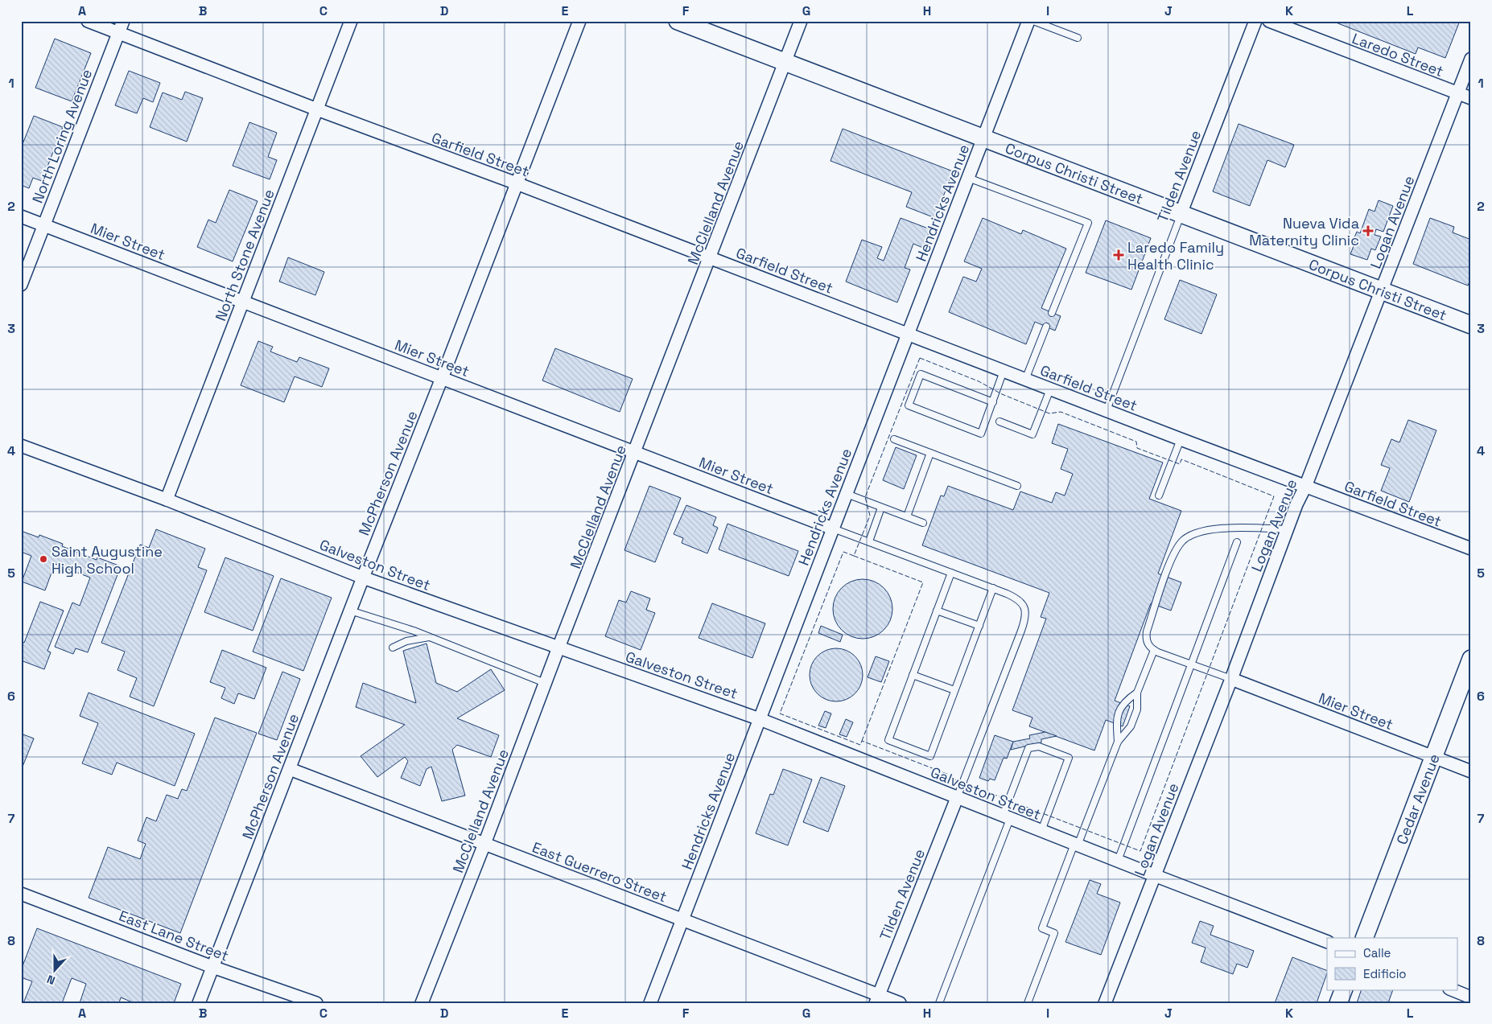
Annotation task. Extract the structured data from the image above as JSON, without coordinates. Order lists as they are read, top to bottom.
{
  "streets": {
    "main road": ["Corpus Christi Street", "Cedar Avenue"],
    "street": [
      "Laredo Street",
      "North Loring Avenue",
      "Garfield Street",
      "Tilden Avenue",
      "McClelland Avenue",
      "Hendricks Avenue",
      "Logan Avenue",
      "Mier Street",
      "North Stone Avenue",
      "McPherson Avenue",
      "Galveston Street",
      "East Guerrero Street",
      "East Lane Street"
    ]
  },
  "crossings": [
    ["Laredo Street", "Logan Avenue"],
    ["North Loring Avenue", "Garfield Street"],
    ["North Loring Avenue", "Mier Street"],
    ["Garfield Street", "Tilden Avenue"],
    ["Garfield Street", "McClelland Avenue"],
    ["Garfield Street", "Hendricks Avenue"],
    ["Garfield Street", "Logan Avenue"],
    ["Garfield Street", "North Stone Avenue"],
    ["Garfield Street", "McPherson Avenue"],
    ["Corpus Christi Street", "Tilden Avenue"],
    ["Corpus Christi Street", "McClelland Avenue"],
    ["Corpus Christi Street", "Hendricks Avenue"],
    ["Corpus Christi Street", "Logan Avenue"],
    ["Tilden Avenue", "Galveston Street"],
    ["Tilden Avenue", "East Guerrero Street"],
    ["McClelland Avenue", "Mier Street"],
    ["McClelland Avenue", "Galveston Street"],
    ["McClelland Avenue", "East Guerrero Street"],
    ["Hendricks Avenue", "Mier Street"],
    ["Hendricks Avenue", "Galveston Street"],
    ["Hendricks Avenue", "East Guerrero Street"],
    ["Logan Avenue", "Mier Street"],
    ["Logan Avenue", "Galveston Street"],
    ["Mier Street", "North Stone Avenue"],
    ["Mier Street", "McPherson Avenue"],
    ["Mier Street", "Cedar Avenue"],
    ["North Stone Avenue", "Galveston Street"],
    ["McPherson Avenue", "Galveston Street"],
    ["McPherson Avenue", "East Guerrero Street"],
    ["McPherson Avenue", "East Lane Street"]
  ],
  "places": {
    "health": ["Nueva Vida Maternity Clinic", "Laredo Family Health Clinic"],
    "other": ["Saint Augustine High School"]
  },
  "legend": ["Calle", "Edificio"],
  "north": "bottom",
  "grid": {
    "columns": [
      "A",
      "B",
      "C",
      "D",
      "E",
      "F",
      "G",
      "H",
      "I",
      "J",
      "K",
      "L"
    ],
    "rows": [
      "1",
      "2",
      "3",
      "4",
      "5",
      "6",
      "7",
      "8"
    ]
  }
}
